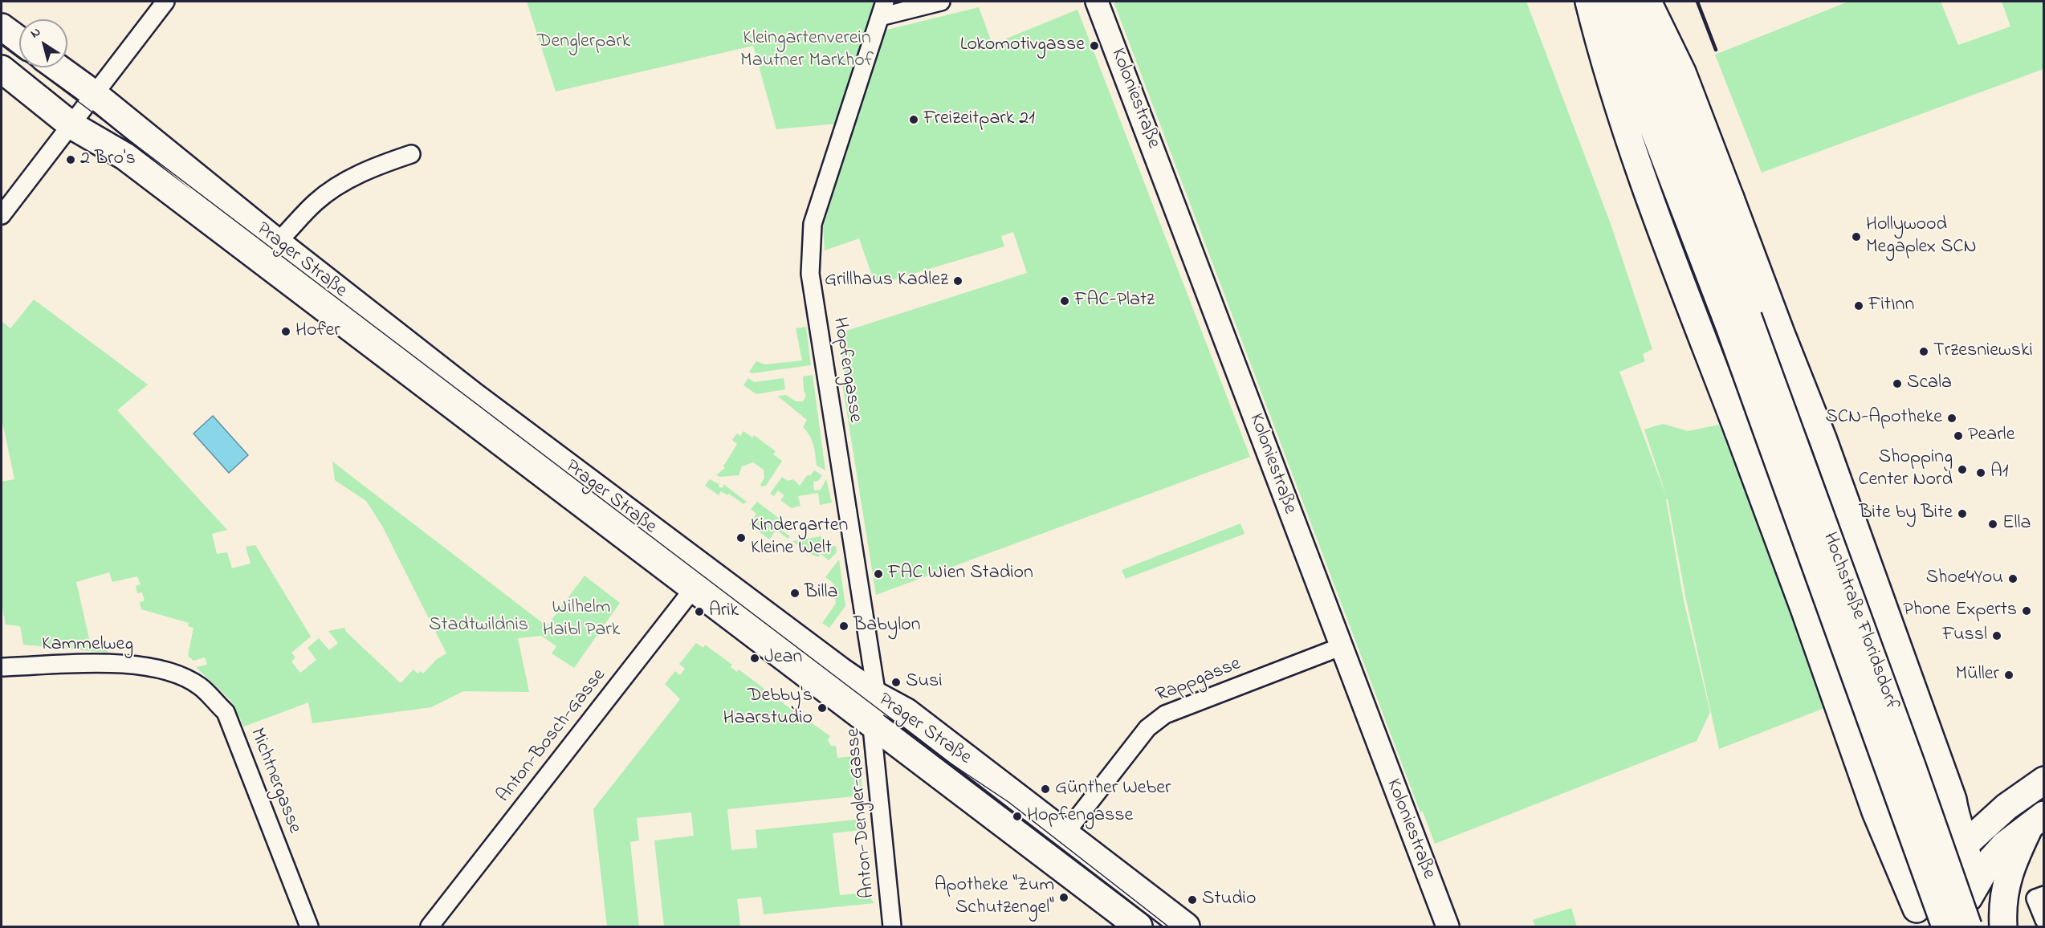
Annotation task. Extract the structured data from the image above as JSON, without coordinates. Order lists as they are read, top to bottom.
{
  "streets": {
    "main road": ["Prager Straße", "Hochstraße Floridsdorf"],
    "street": [
      "Koloniestraße",
      "Hopfengasse",
      "Kammelweg",
      "Rappgasse",
      "Anton-Bosch-Gasse",
      "Michtnergasse",
      "Anton-Dengler-Gasse"
    ]
  },
  "crossings": [
    ["Koloniestraße", "Rappgasse"],
    ["Prager Straße", "Hopfengasse"],
    ["Prager Straße", "Rappgasse"],
    ["Prager Straße", "Anton-Bosch-Gasse"],
    ["Prager Straße", "Anton-Dengler-Gasse"],
    ["Hopfengasse", "Anton-Dengler-Gasse"],
    ["Kammelweg", "Michtnergasse"]
  ],
  "parks": [
    "Kleingartenverein Mautner Markhof",
    "Denglerpark",
    "Wilhelm Haibl Park",
    "Stadtwildnis"
  ],
  "places": [
    "Lokomotivgasse",
    "Freizeitpark 21",
    "2 Bro's",
    "Hollywood Megaplex SCN",
    "Grillhaus Kadlez",
    "FAC-Platz",
    "FitInn",
    "Hofer",
    "Trzesniewski",
    "Scala",
    "SCN-Apotheke",
    "Pearle",
    "Shopping Center Nord",
    "A1",
    "Bite by Bite",
    "Ella",
    "Kindergarten Kleine Welt",
    "FAC Wien Stadion",
    "Shoe4You",
    "Billa",
    "Phone Experts",
    "Arik",
    "Babylon",
    "Fussl",
    "Jean",
    "Müller",
    "Susi",
    "Debby's Haarstudio",
    "Günther Weber",
    "Hopfengasse",
    "Apotheke \"Zum Schutzengel\"",
    "Studio"
  ],
  "north": "top left"
}
